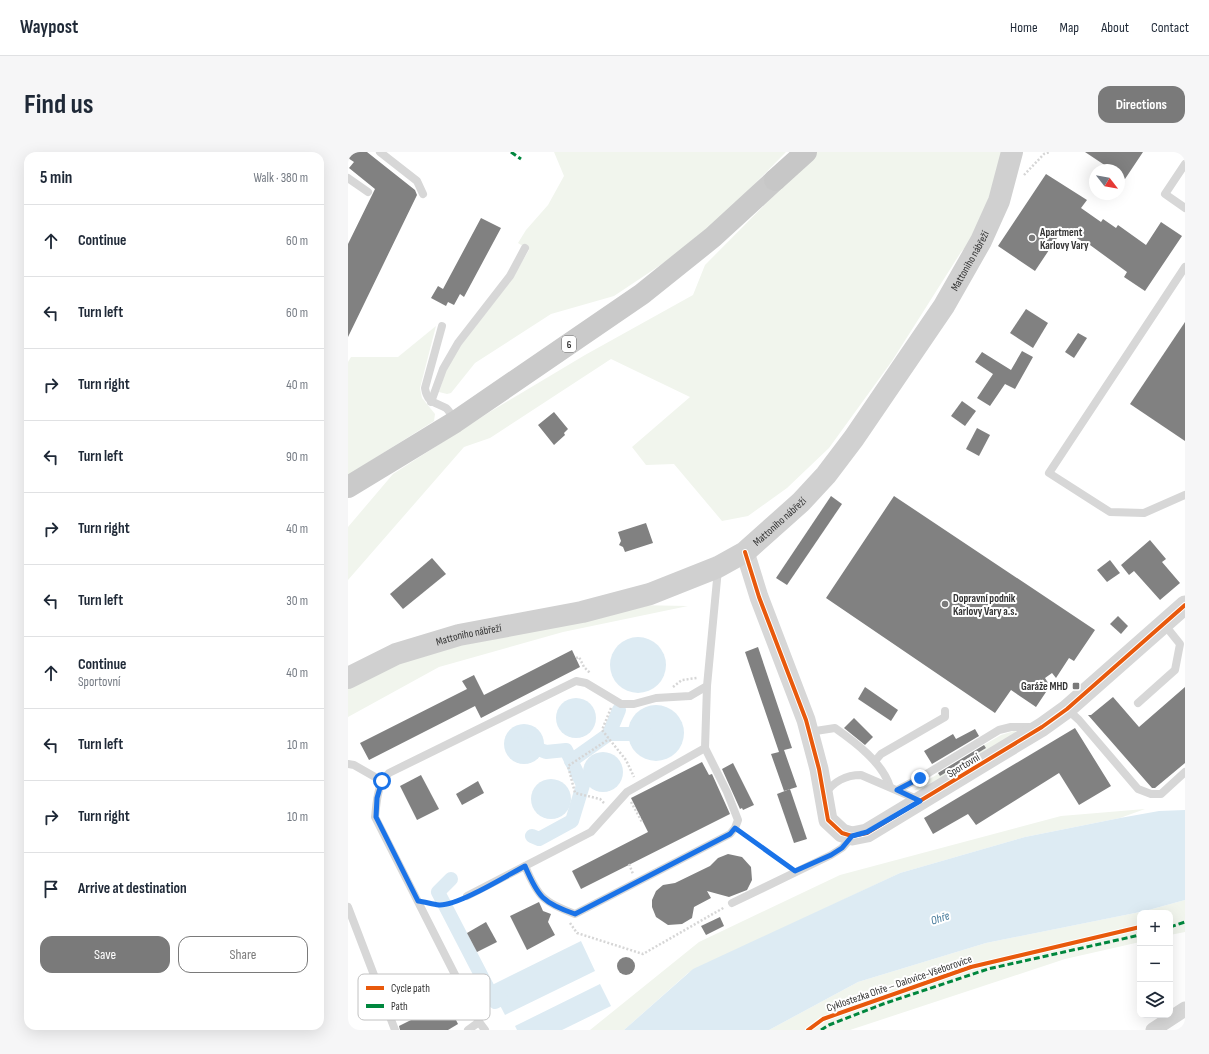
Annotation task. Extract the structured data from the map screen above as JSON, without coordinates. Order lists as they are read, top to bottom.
{
  "streets": {
    "highway": ["6"],
    "main road": ["Mattoniho nábřeží"],
    "street": ["Sportovní"],
    "cycle path": ["Cyklostezka Ohře – Dalovice-Všeborovice"]
  },
  "water": ["Ohře"],
  "places": {
    "other": ["Apartment Karlovy Vary", "Dopravní podnik Karlovy Vary a.s."],
    "transit": ["Garáže MHD"]
  },
  "legend": ["Cycle path", "Path"],
  "north": "bottom right",
  "page": {
    "header": "Waypost",
    "nav": [
      "Home",
      "Map",
      "About",
      "Contact"
    ],
    "buttons": [
      "Directions",
      ["Save", "Share"]
    ],
    "title": "Find us",
    "heading": ["5 min", "Walk · 380 m"],
    "list": [
      ["Continue", "60 m"],
      ["Turn left", "60 m"],
      ["Turn right", "40 m"],
      ["Turn left", "90 m"],
      ["Turn right", "40 m"],
      ["Turn left", "30 m"],
      ["Continue", "Sportovní", "40 m"],
      ["Turn left", "10 m"],
      ["Turn right", "10 m"],
      "Arrive at destination"
    ],
    "map_buttons": ["+", "−"]
  }
}
